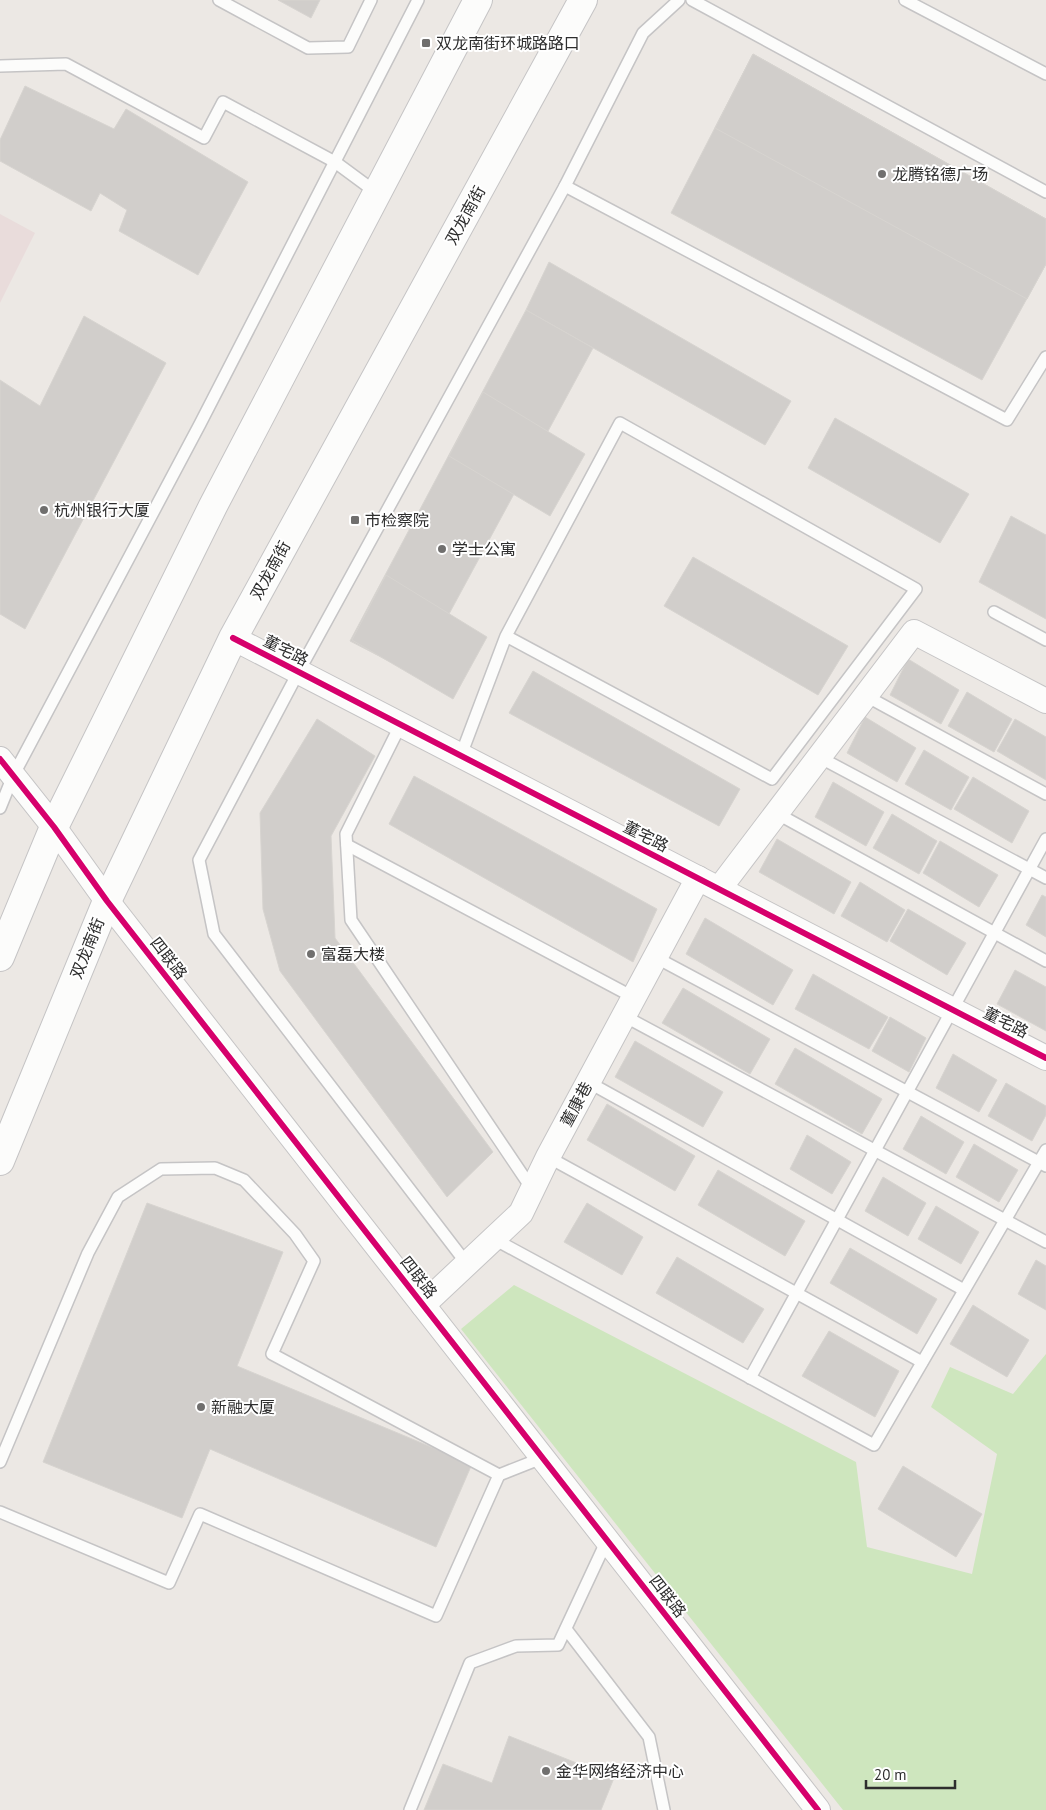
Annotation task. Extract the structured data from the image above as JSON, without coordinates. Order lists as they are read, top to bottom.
{
  "streets": {
    "main road": ["双龙南街"],
    "street": ["董宅路", "四联路", "董康巷"]
  },
  "crossings": [
    ["双龙南街", "董宅路"],
    ["双龙南街", "四联路"],
    ["董宅路", "董康巷"],
    ["四联路", "董康巷"]
  ],
  "places": {
    "transit": ["双龙南街环城路路口", "市检察院"],
    "other": [
      "龙腾铭德广场",
      "杭州银行大厦",
      "学士公寓",
      "富磊大楼",
      "新融大厦",
      "金华网络经济中心"
    ]
  },
  "scale_bar": "20 m"
}
